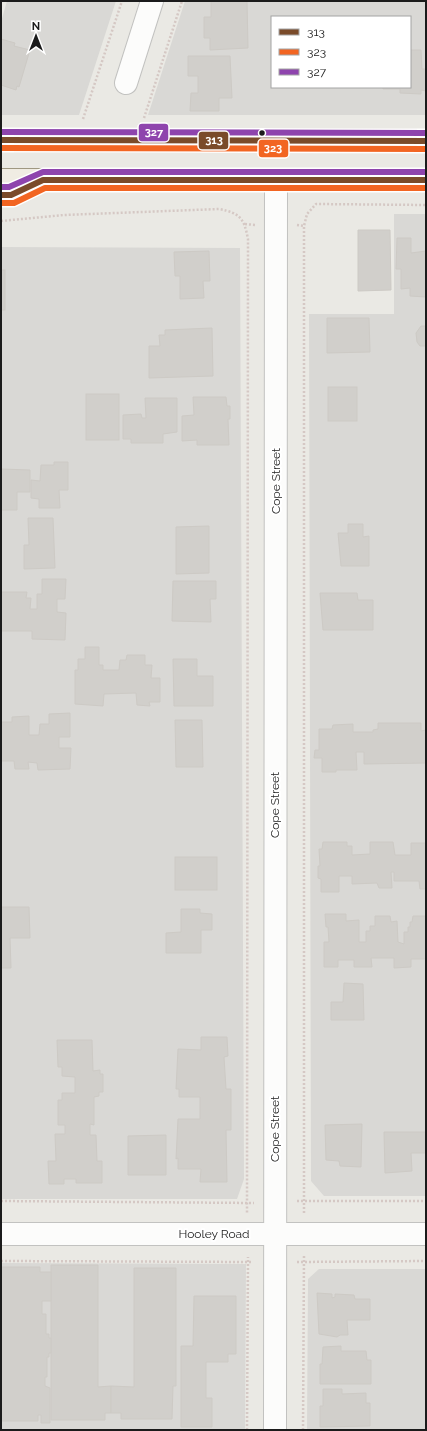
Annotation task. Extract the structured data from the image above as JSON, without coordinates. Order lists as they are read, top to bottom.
{
  "streets": {
    "street": ["Cope Street", "Hooley Road"]
  },
  "crossings": [
    ["Cope Street", "Hooley Road"]
  ],
  "lines": ["transit line 327", "transit line 313", "transit line 323"],
  "legend": ["313", "323", "327"],
  "north": "top"
}
